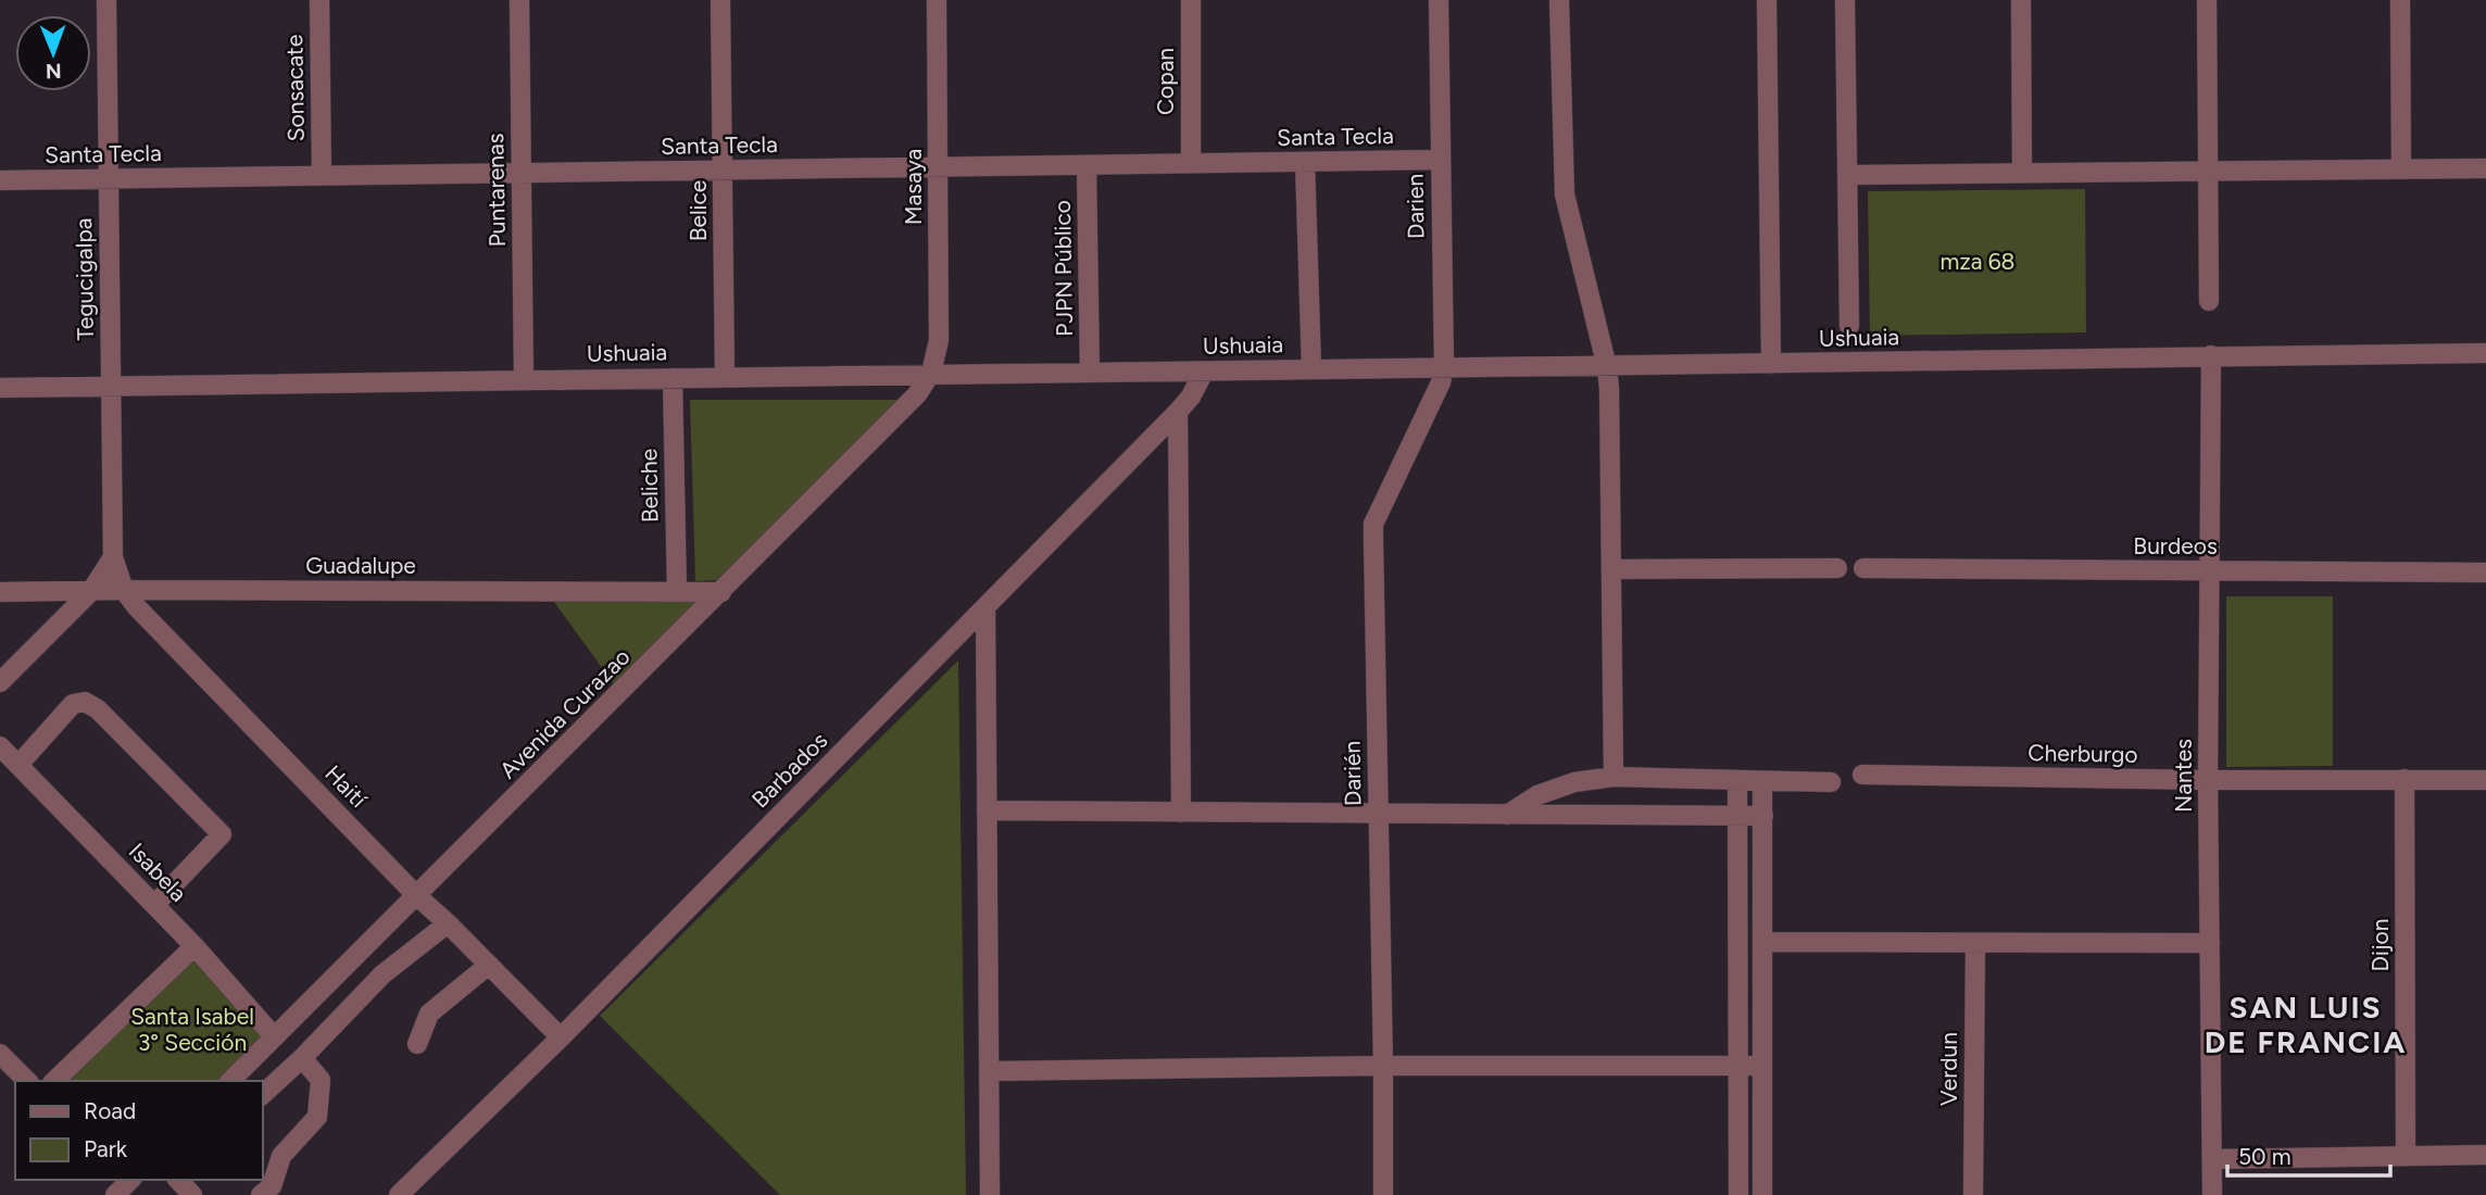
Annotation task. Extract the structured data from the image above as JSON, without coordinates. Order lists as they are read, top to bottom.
{
  "streets": {
    "street": [
      "Copan",
      "Sonsacate",
      "Santa Tecla",
      "Masaya",
      "Puntarenas",
      "Darien",
      "Belice",
      "PJPN Público",
      "Tegucigalpa",
      "Ushuaia",
      "Beliche",
      "Burdeos",
      "Guadalupe",
      "Avenida Curazao",
      "Cherburgo",
      "Barbados",
      "Darién",
      "Nantes",
      "Haití",
      "Isabela",
      "Dijon",
      "Verdun"
    ]
  },
  "crossings": [
    ["Copan", "Santa Tecla"],
    ["Sonsacate", "Santa Tecla"],
    ["Santa Tecla", "Masaya"],
    ["Santa Tecla", "Puntarenas"],
    ["Santa Tecla", "Darien"],
    ["Santa Tecla", "Belice"],
    ["Santa Tecla", "PJPN Público"],
    ["Santa Tecla", "Tegucigalpa"],
    ["Masaya", "Ushuaia"],
    ["Masaya", "Avenida Curazao"],
    ["Puntarenas", "Ushuaia"],
    ["Darien", "Ushuaia"],
    ["Darien", "Darién"],
    ["Belice", "Ushuaia"],
    ["PJPN Público", "Ushuaia"],
    ["Tegucigalpa", "Ushuaia"],
    ["Tegucigalpa", "Haití"],
    ["Ushuaia", "Beliche"],
    ["Ushuaia", "Avenida Curazao"],
    ["Ushuaia", "Barbados"],
    ["Ushuaia", "Darién"],
    ["Ushuaia", "Nantes"],
    ["Beliche", "Guadalupe"],
    ["Burdeos", "Nantes"],
    ["Guadalupe", "Avenida Curazao"],
    ["Guadalupe", "Haití"],
    ["Avenida Curazao", "Haití"],
    ["Avenida Curazao", "Isabela"],
    ["Cherburgo", "Nantes"],
    ["Cherburgo", "Dijon"],
    ["Barbados", "Haití"]
  ],
  "districts": ["SAN LUIS DE FRANCIA"],
  "parks": ["mza 68", "Santa Isabel 3° Sección"],
  "legend": ["Road", "Park"],
  "scale_bar": "50 m",
  "north": "bottom"
}
